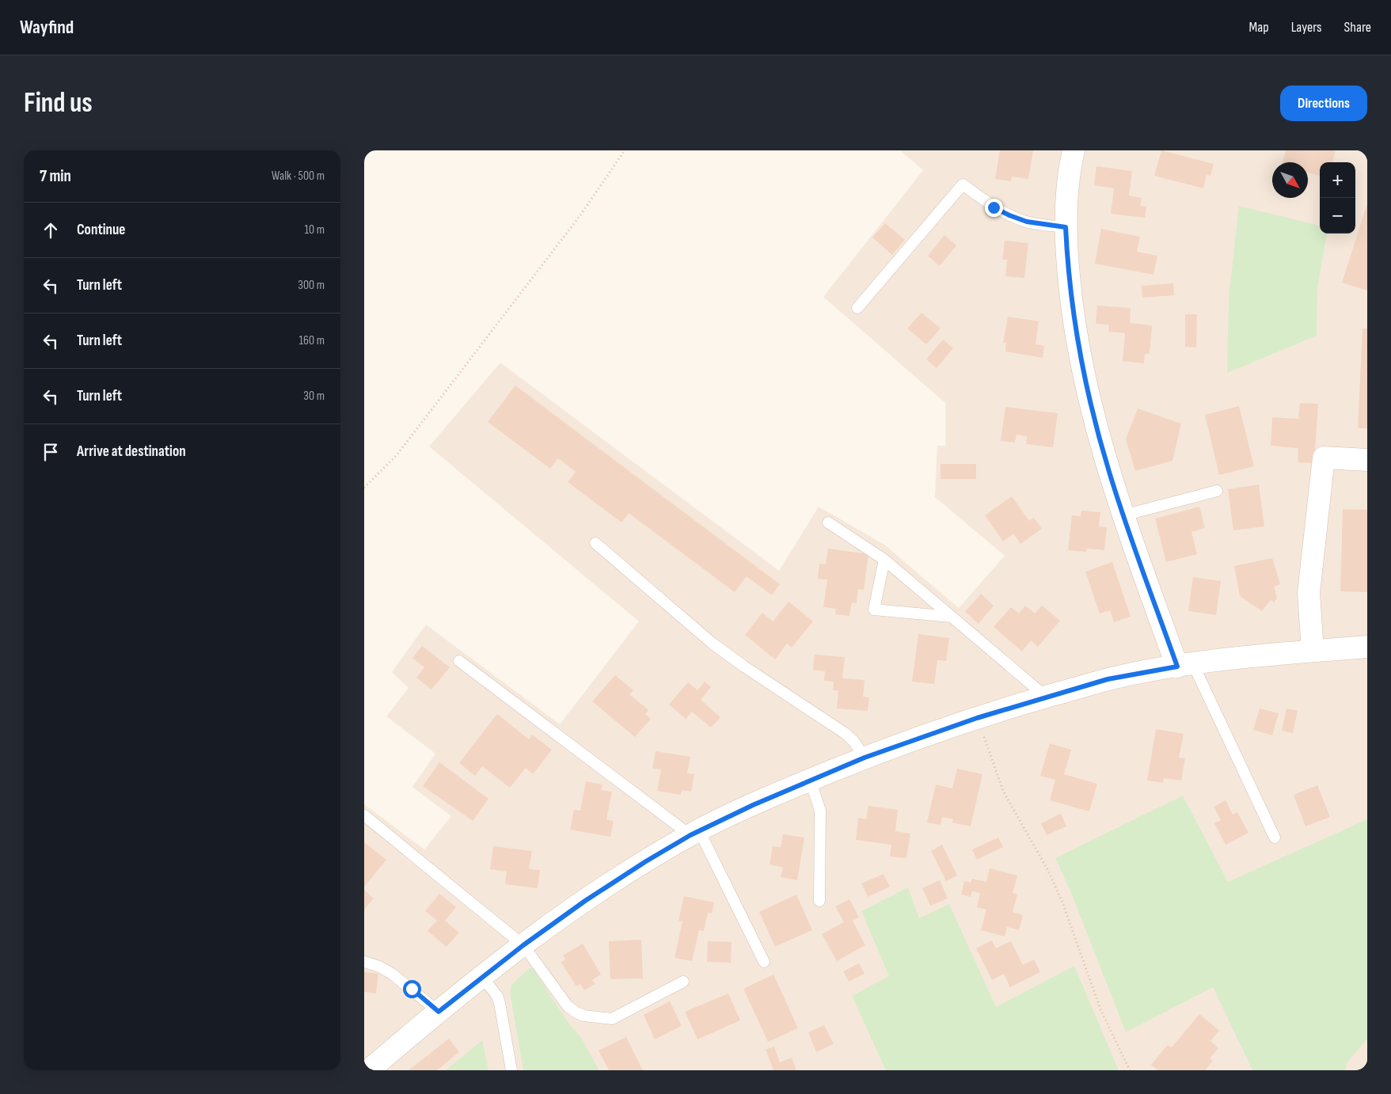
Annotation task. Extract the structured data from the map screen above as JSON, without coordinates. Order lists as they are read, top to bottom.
{
  "north": "bottom right",
  "page": {
    "header": "Wayfind",
    "nav": ["Map", "Layers", "Share"],
    "buttons": "Directions",
    "title": "Find us",
    "heading": ["7 min", "Walk · 500 m"],
    "map_buttons": ["+", "−"],
    "list": [
      ["Continue", "10 m"],
      ["Turn left", "300 m"],
      ["Turn left", "160 m"],
      ["Turn left", "30 m"],
      "Arrive at destination"
    ]
  }
}
